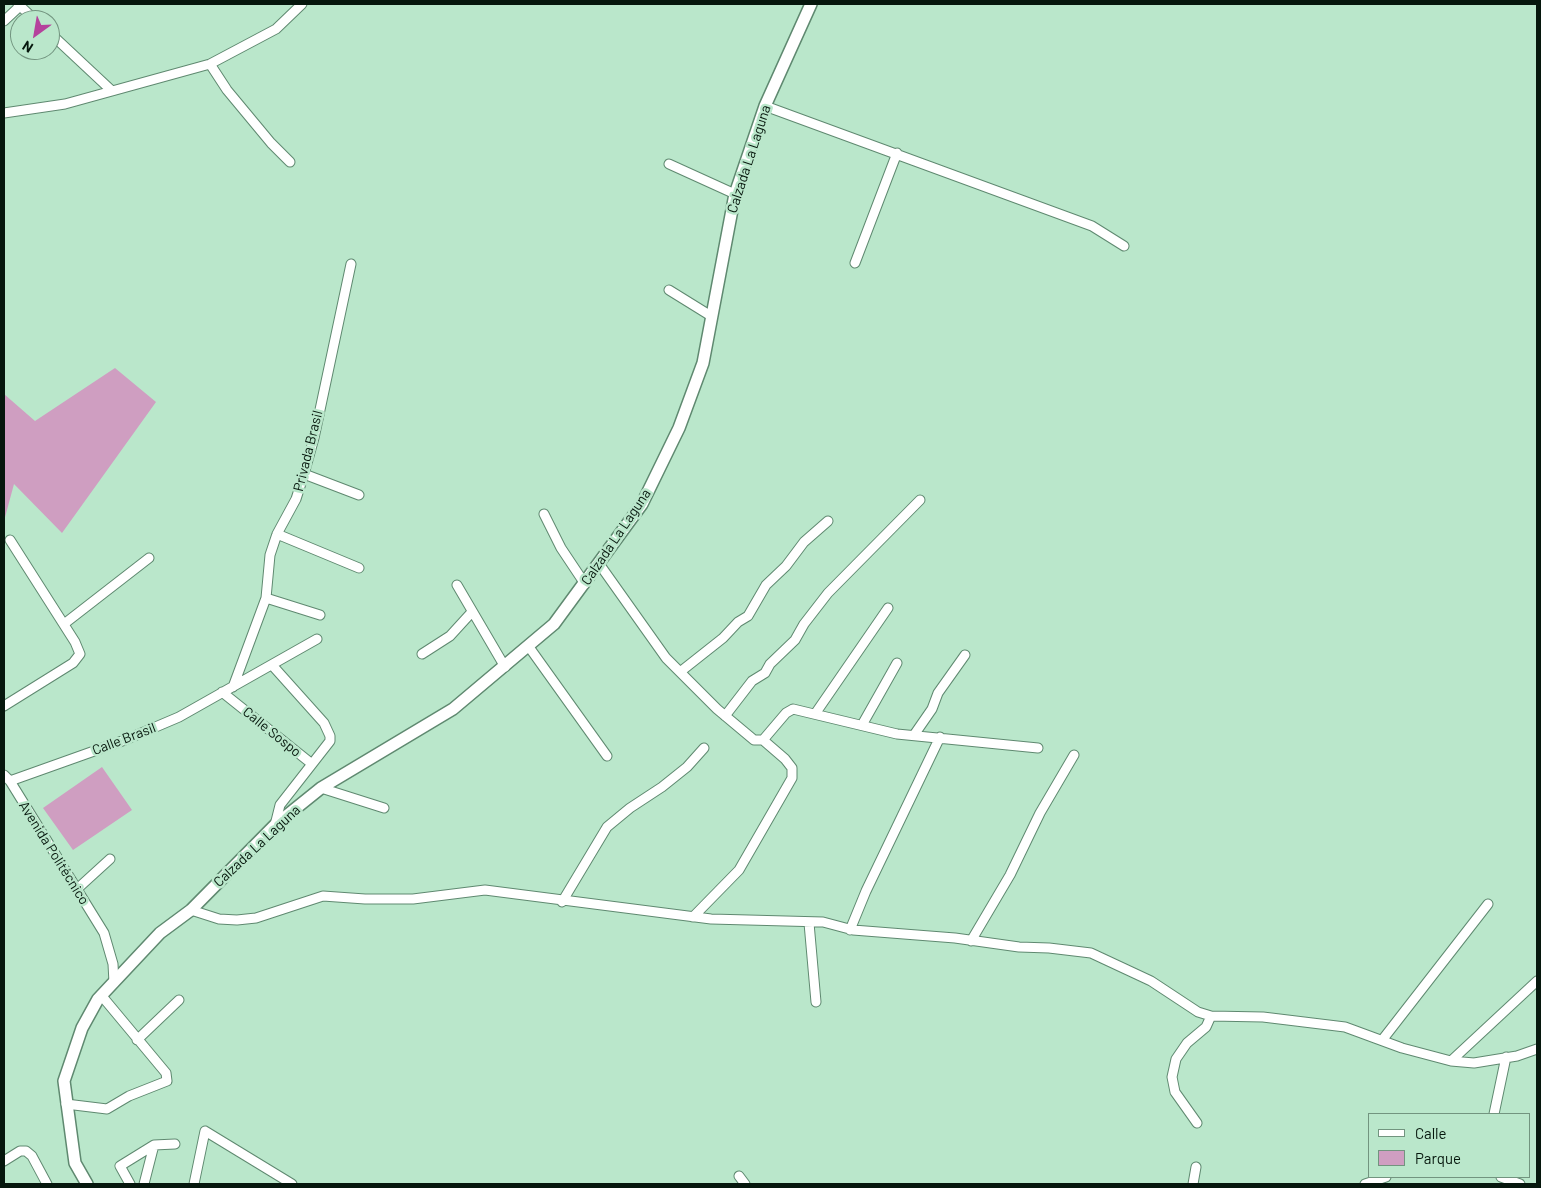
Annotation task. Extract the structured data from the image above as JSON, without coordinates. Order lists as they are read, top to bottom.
{
  "streets": {
    "street": [
      "Calzada La Laguna",
      "Privada Brasil",
      "Calle Sospo",
      "Calle Brasil",
      "Avenida Politécnico"
    ]
  },
  "crossings": [
    ["Calzada La Laguna", "Calle Sospo"],
    ["Calzada La Laguna", "Avenida Politécnico"],
    ["Privada Brasil", "Calle Brasil"],
    ["Calle Sospo", "Calle Brasil"],
    ["Calle Brasil", "Avenida Politécnico"]
  ],
  "legend": ["Calle", "Parque"],
  "north": "bottom left"
}
